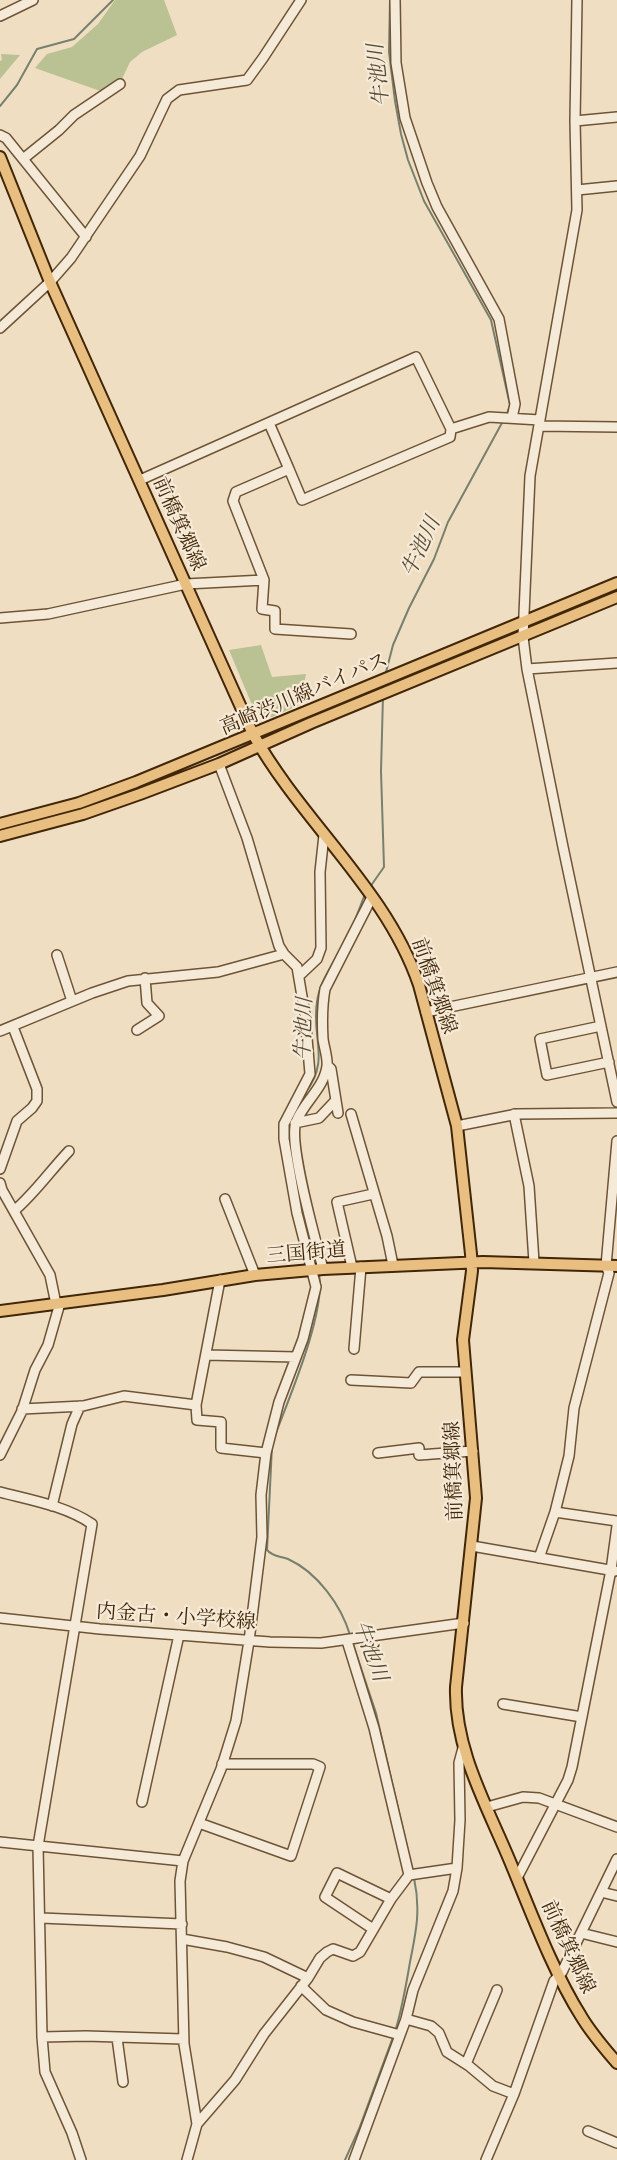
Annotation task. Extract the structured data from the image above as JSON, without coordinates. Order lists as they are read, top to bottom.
{
  "streets": {
    "main road": ["前橋箕郷線", "高崎渋川線バイパス", "三国街道"],
    "street": ["内金古・小学校線"]
  },
  "crossings": [
    ["前橋箕郷線", "高崎渋川線バイパス"],
    ["前橋箕郷線", "三国街道"],
    ["前橋箕郷線", "内金古・小学校線"]
  ],
  "water": ["牛池川"]
}
